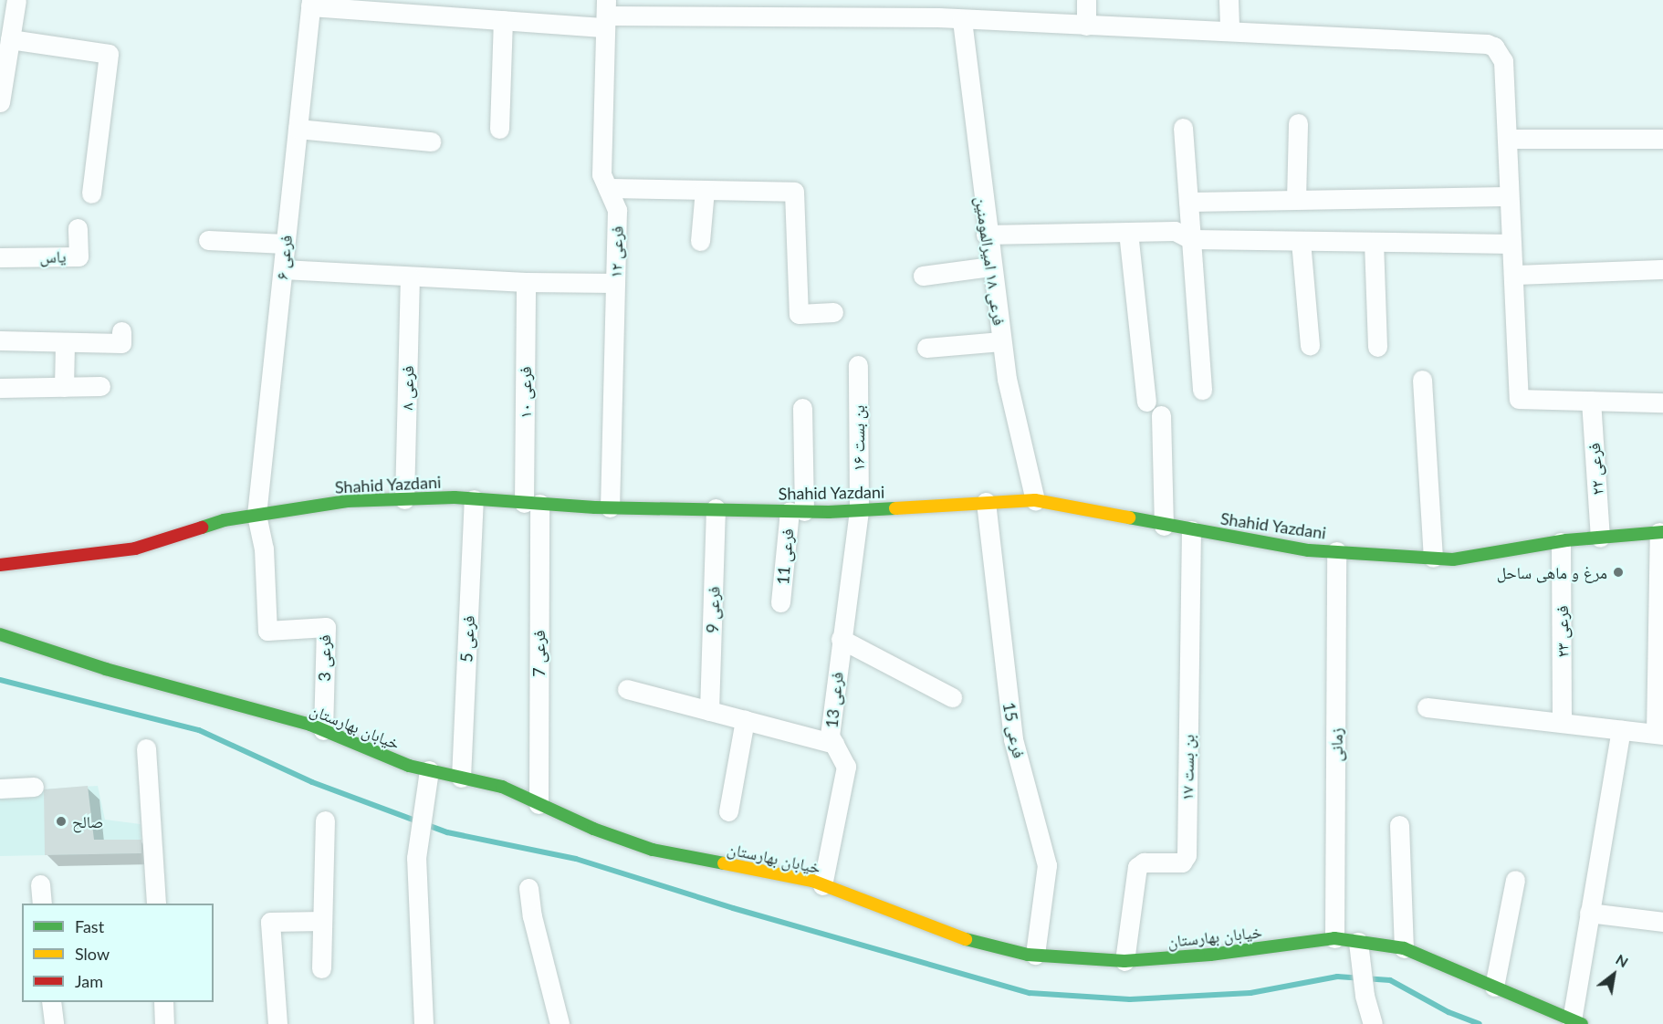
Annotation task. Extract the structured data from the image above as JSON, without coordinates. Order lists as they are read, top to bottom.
{
  "streets": {
    "street": [
      "فرعی ۱۲",
      "یاس",
      "فرعی ۶",
      "فرعی ۱۸ امیرالمومنین",
      "فرعی ۸",
      "فرعی ۱۰",
      "بن بست ۱۶",
      "فرعی ۲۲",
      "Shahid Yazdani",
      "فرعی 11",
      "فرعی 9",
      "فرعی ۲۳",
      "فرعی 5",
      "فرعی 7",
      "فرعی 3",
      "فرعی 13",
      "خیابان بهارستان",
      "فرعی 15",
      "زمانی",
      "بن بست ۱۷"
    ]
  },
  "crossings": [
    ["فرعی ۱۲", "Shahid Yazdani"],
    ["فرعی ۶", "Shahid Yazdani"],
    ["فرعی ۶", "فرعی 3"],
    ["فرعی ۱۸ امیرالمومنین", "Shahid Yazdani"],
    ["فرعی ۸", "Shahid Yazdani"],
    ["فرعی ۱۰", "Shahid Yazdani"],
    ["فرعی ۱۰", "فرعی 7"],
    ["بن بست ۱۶", "Shahid Yazdani"],
    ["بن بست ۱۶", "فرعی 13"],
    ["فرعی ۲۲", "Shahid Yazdani"],
    ["Shahid Yazdani", "فرعی 11"],
    ["Shahid Yazdani", "فرعی 9"],
    ["Shahid Yazdani", "فرعی ۲۳"],
    ["Shahid Yazdani", "فرعی 5"],
    ["Shahid Yazdani", "فرعی 7"],
    ["Shahid Yazdani", "فرعی 3"],
    ["Shahid Yazdani", "فرعی 13"],
    ["Shahid Yazdani", "فرعی 15"],
    ["Shahid Yazdani", "زمانی"],
    ["Shahid Yazdani", "بن بست ۱۷"],
    ["فرعی 5", "خیابان بهارستان"],
    ["فرعی 7", "خیابان بهارستان"],
    ["فرعی 3", "خیابان بهارستان"],
    ["فرعی 13", "خیابان بهارستان"],
    ["خیابان بهارستان", "فرعی 15"],
    ["خیابان بهارستان", "زمانی"],
    ["خیابان بهارستان", "بن بست ۱۷"]
  ],
  "places": ["مرغ و ماهی ساحل", "صالح"],
  "legend": ["Fast", "Slow", "Jam"],
  "north": "top right"
}
